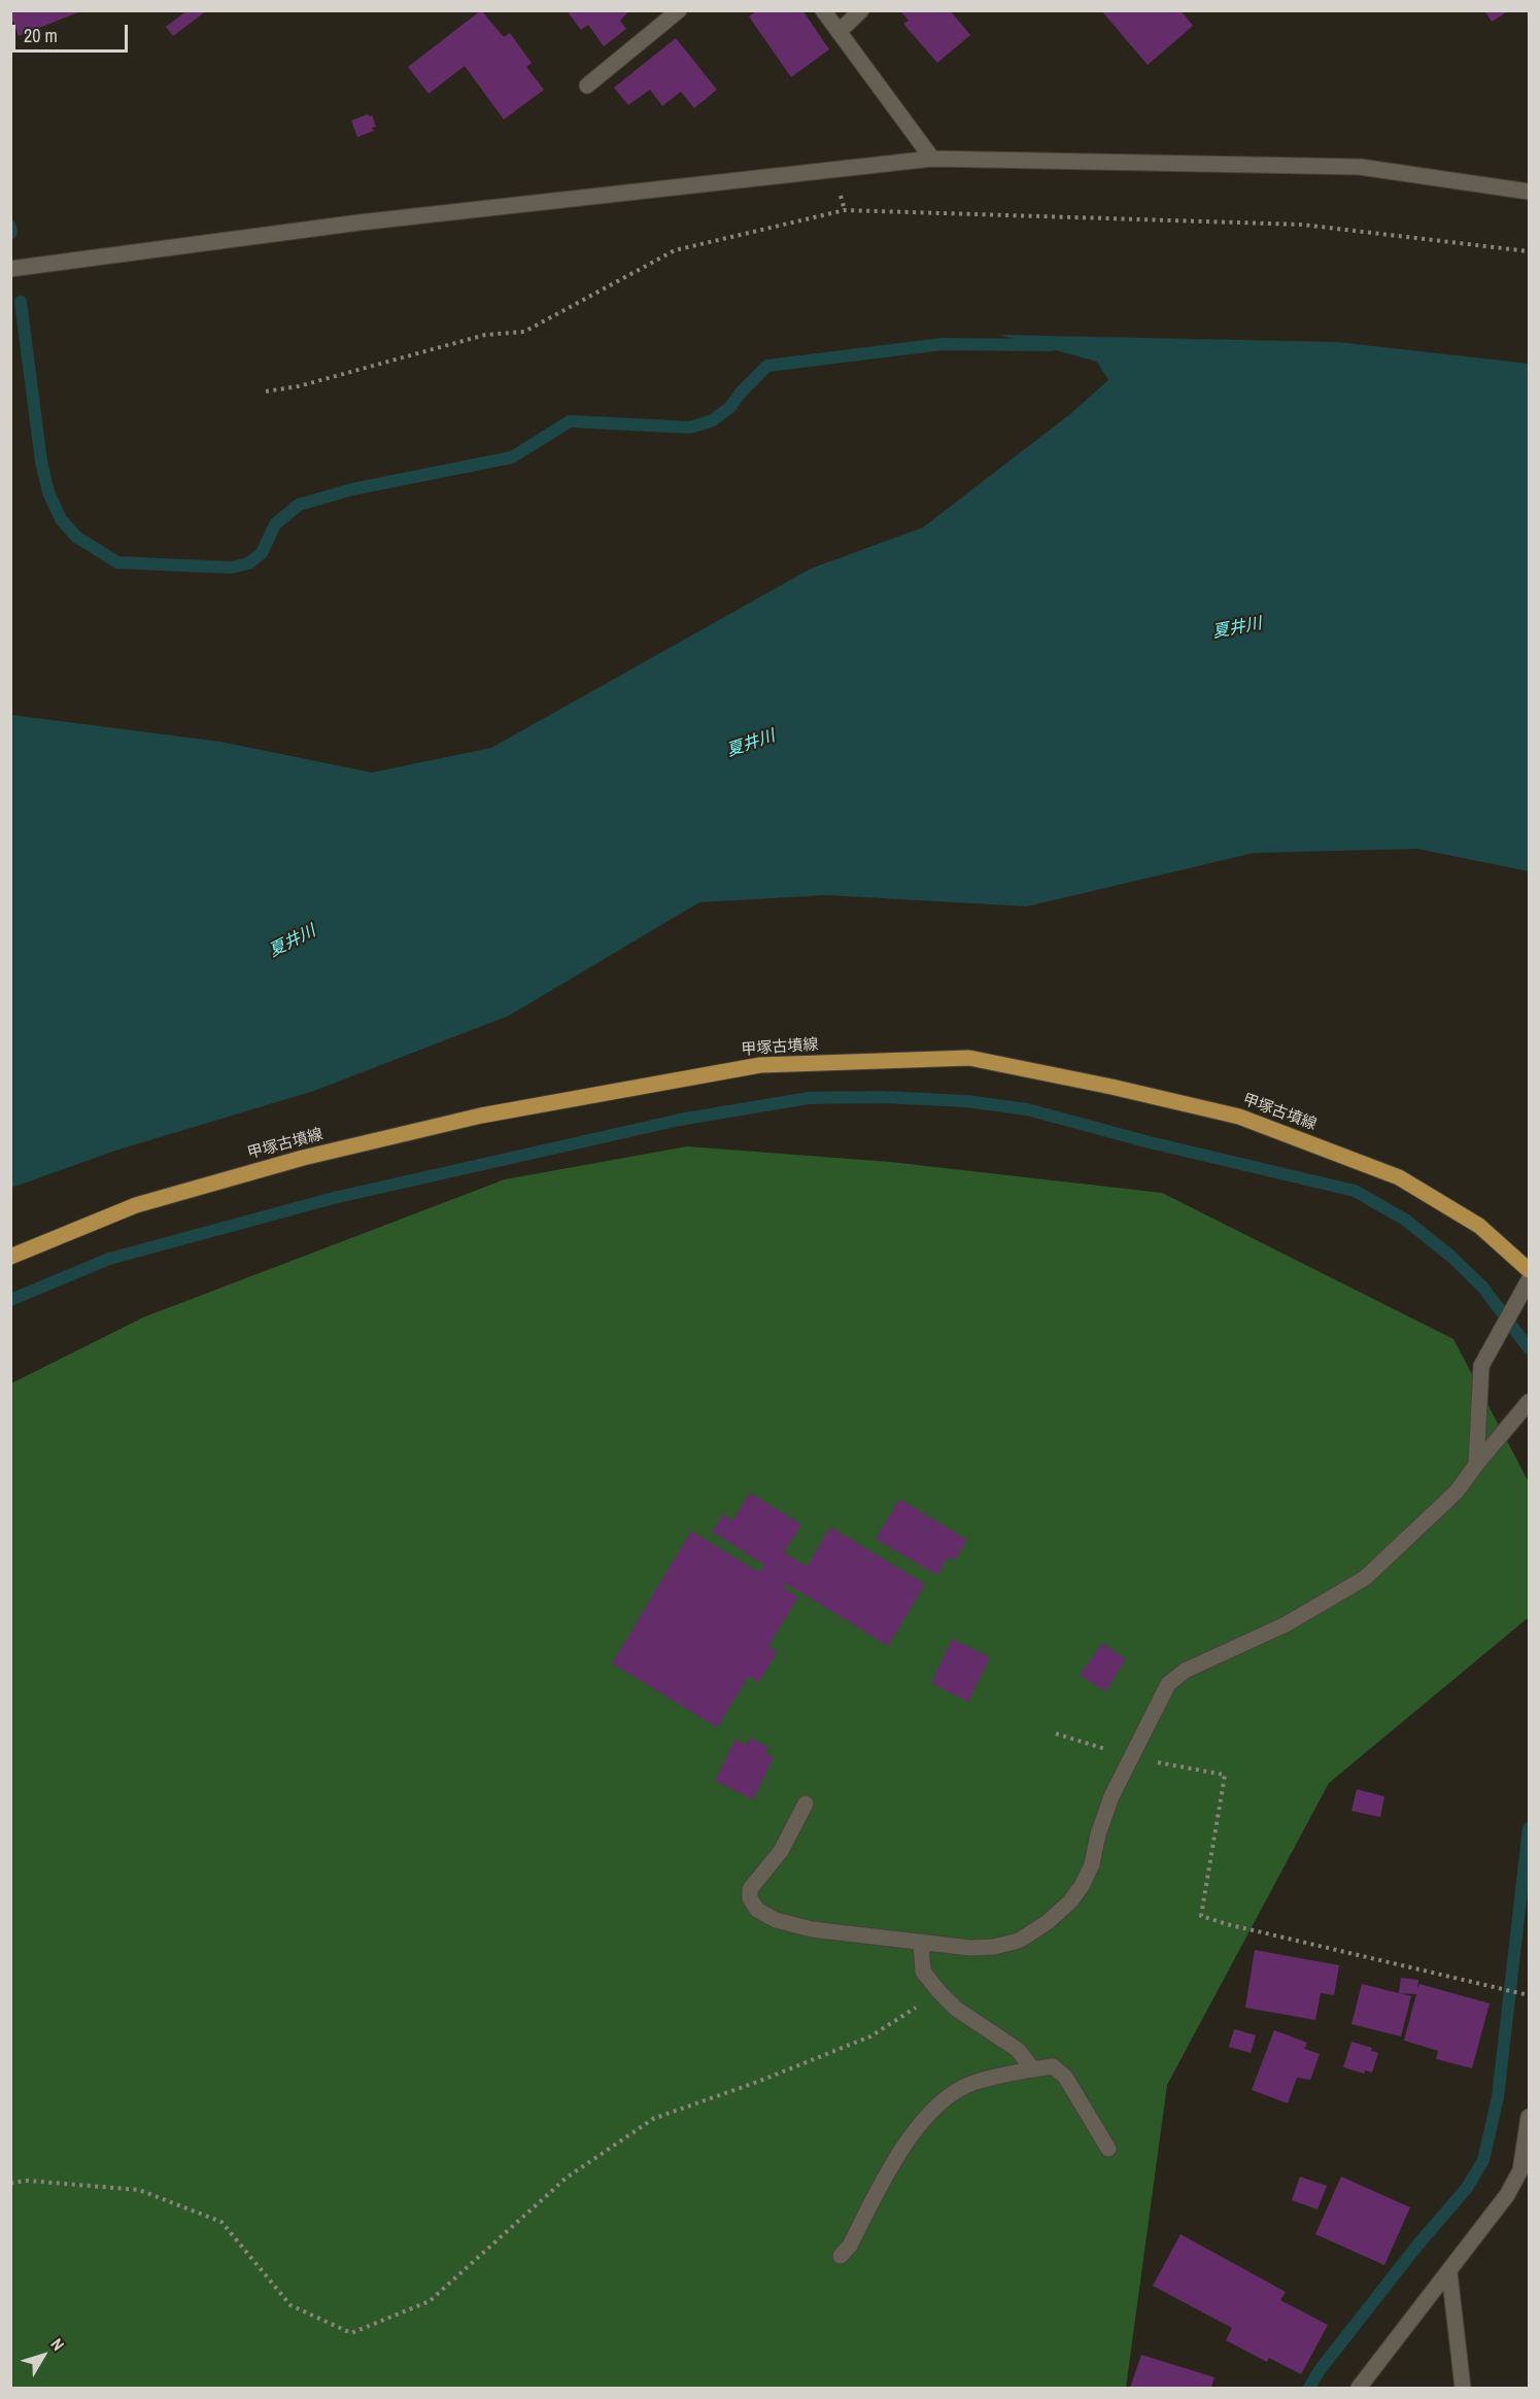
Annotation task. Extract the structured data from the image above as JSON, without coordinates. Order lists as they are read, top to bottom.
{
  "streets": {
    "main road": ["甲塚古墳線"]
  },
  "water": ["夏井川"],
  "scale_bar": "20 m",
  "north": "top right"
}
